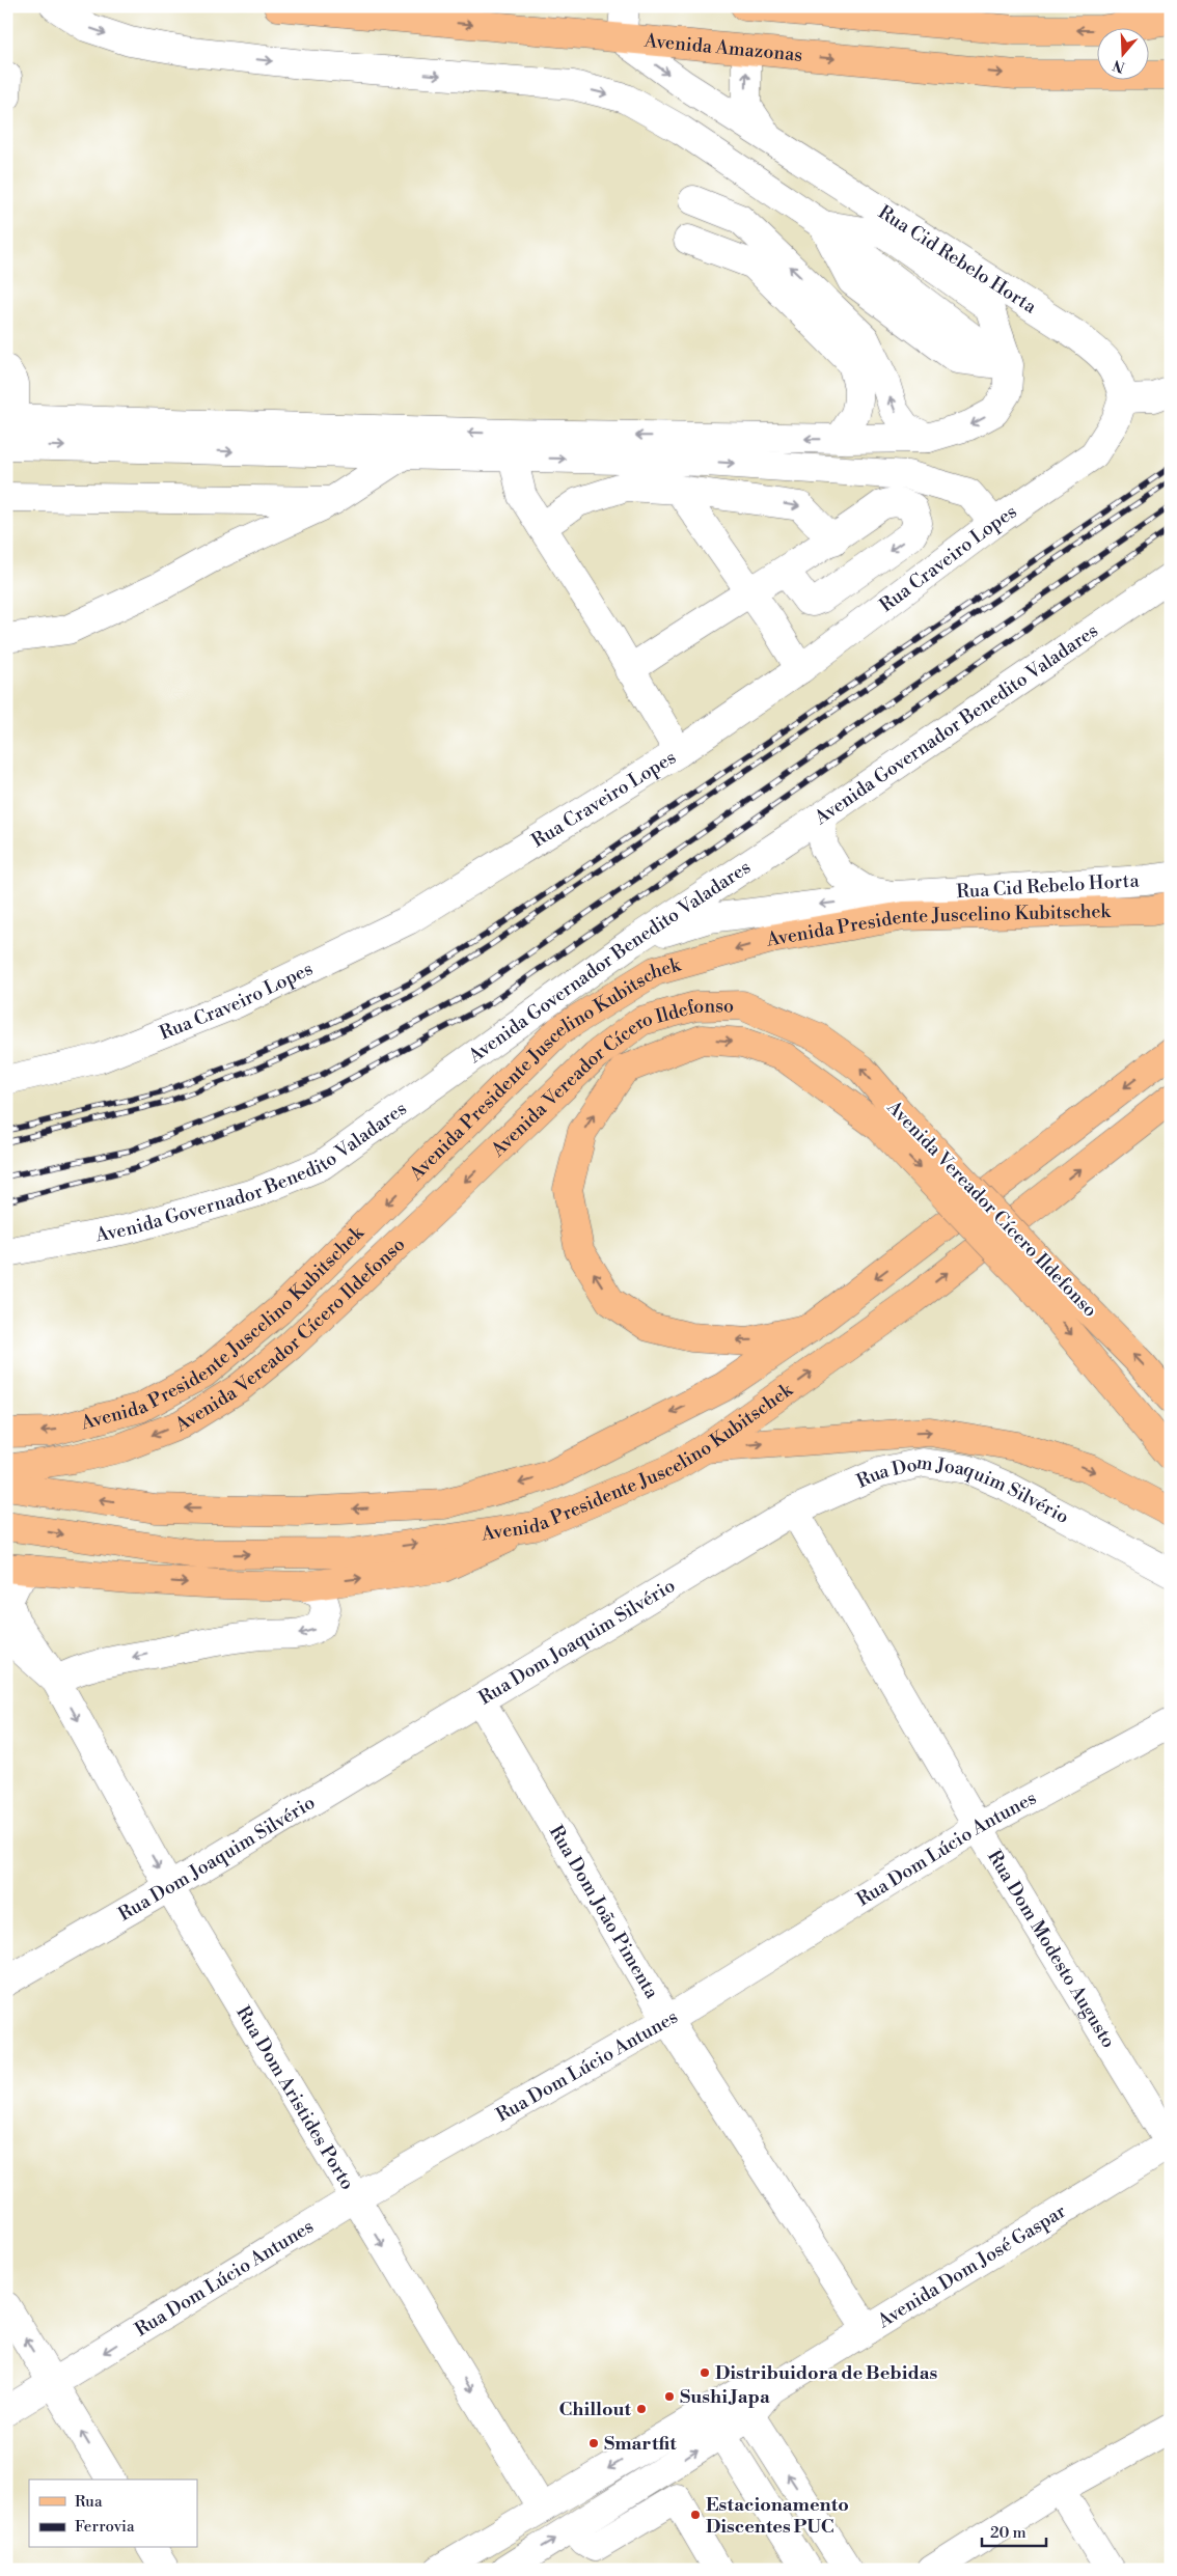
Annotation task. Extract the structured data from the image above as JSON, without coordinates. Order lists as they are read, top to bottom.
{
  "streets": {
    "main road": ["Avenida Amazonas", "Avenida Presidente Juscelino Kubitschek", "Avenida Vereador Cícero Ildefonso"],
    "street": [
      "Rua Cid Rebelo Horta",
      "Rua Craveiro Lopes",
      "Avenida Governador Benedito Valadares",
      "Rua Dom Joaquim Silvério",
      "Rua Dom Lúcio Antunes",
      "Rua Dom João Pimenta",
      "Rua Dom Modesto Augusto",
      "Rua Dom Aristides Porto",
      "Avenida Dom José Gaspar"
    ]
  },
  "crossings": [
    ["Avenida Amazonas", "Rua Cid Rebelo Horta"],
    ["Rua Cid Rebelo Horta", "Rua Craveiro Lopes"],
    ["Rua Cid Rebelo Horta", "Avenida Governador Benedito Valadares"],
    ["Avenida Presidente Juscelino Kubitschek", "Avenida Vereador Cícero Ildefonso"],
    ["Rua Dom Joaquim Silvério", "Rua Dom João Pimenta"],
    ["Rua Dom Joaquim Silvério", "Rua Dom Modesto Augusto"],
    ["Rua Dom Joaquim Silvério", "Rua Dom Aristides Porto"],
    ["Rua Dom Lúcio Antunes", "Rua Dom João Pimenta"],
    ["Rua Dom Lúcio Antunes", "Rua Dom Modesto Augusto"],
    ["Rua Dom Lúcio Antunes", "Rua Dom Aristides Porto"],
    ["Rua Dom João Pimenta", "Avenida Dom José Gaspar"],
    ["Rua Dom Modesto Augusto", "Avenida Dom José Gaspar"],
    ["Rua Dom Aristides Porto", "Avenida Dom José Gaspar"]
  ],
  "one_way": ["Rua Dom Aristides Porto"],
  "places": [
    "Distribuidora de Bebidas",
    "Sushi Japa",
    "Chillout",
    "Smartfit",
    "Estacionamento Discentes PUC"
  ],
  "legend": ["Rua", "Ferrovia"],
  "scale_bar": "20 m",
  "north": "bottom"
}
